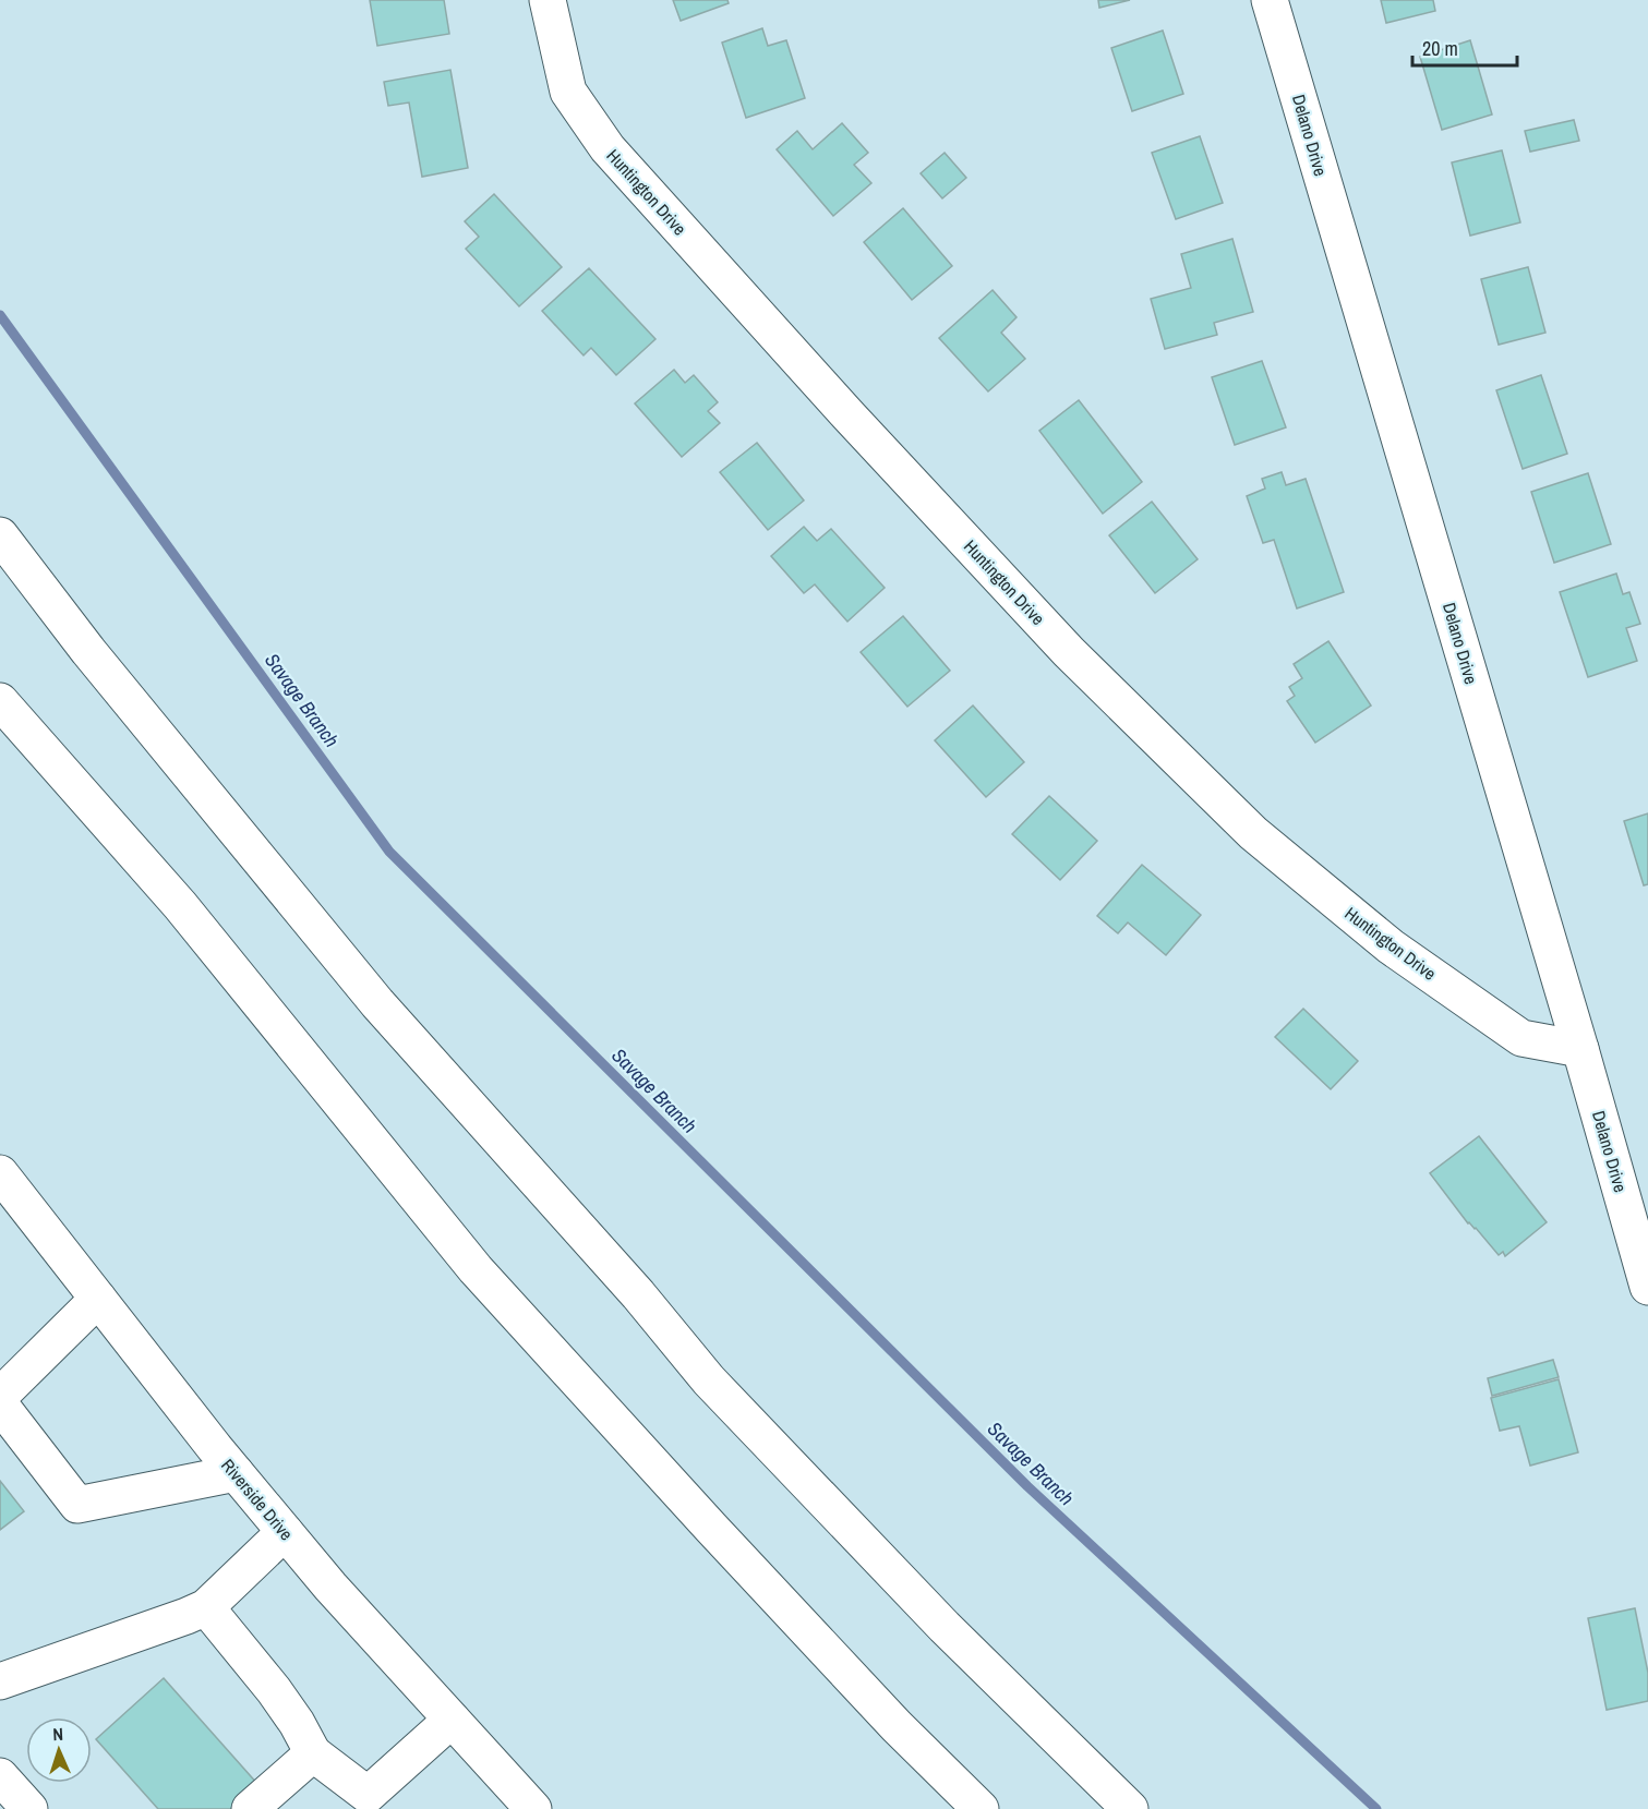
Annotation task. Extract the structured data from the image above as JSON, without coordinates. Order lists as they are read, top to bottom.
{
  "streets": {
    "main road": ["Delano Drive", "Huntington Drive", "Riverside Drive"]
  },
  "crossings": [
    ["Delano Drive", "Huntington Drive"]
  ],
  "water": ["Savage Branch"],
  "scale_bar": "20 m",
  "north": "top"
}
